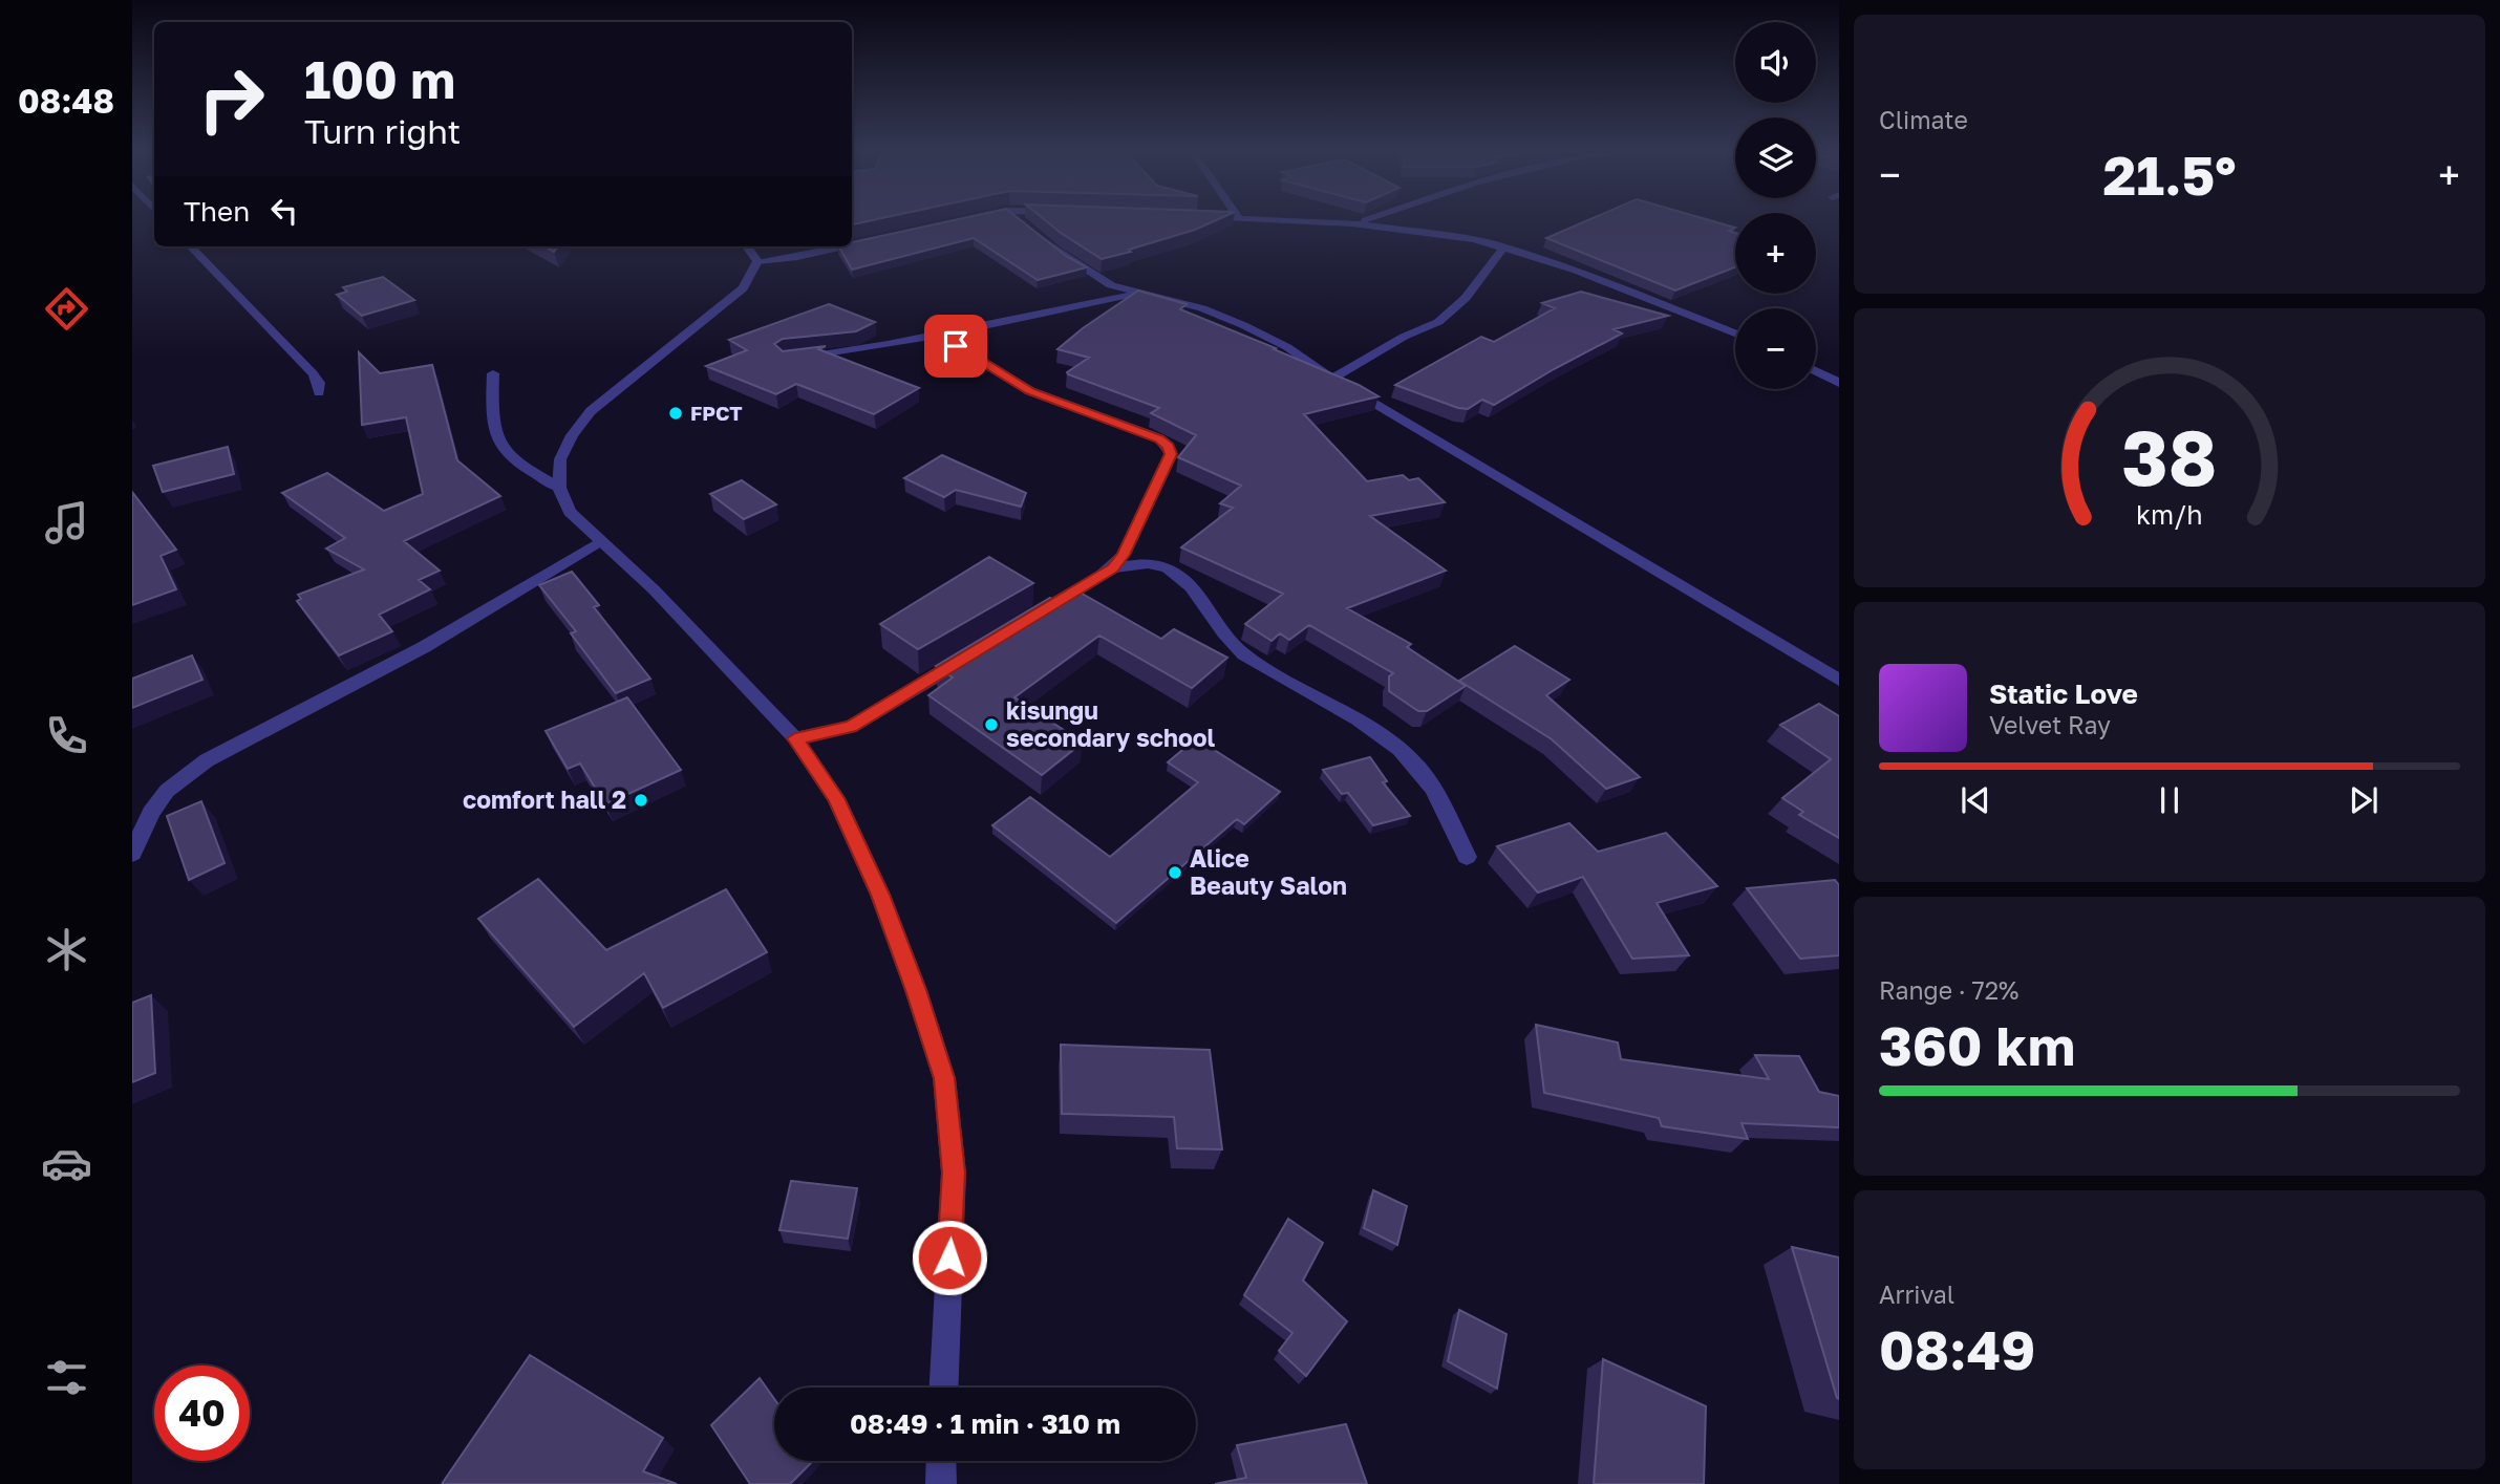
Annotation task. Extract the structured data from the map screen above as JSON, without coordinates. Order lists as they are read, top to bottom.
{
  "places": [
    "FPCT",
    "kisungu secondary school",
    "comfort hall 2",
    "Alice Beauty Salon"
  ],
  "page": {
    "tabs": "08:48",
    "tile": [
      "Climate",
      ["Range · 72%", "360 km"],
      ["Arrival", "08:49"]
    ],
    "map_buttons": ["+", "−"],
    "turn": ["100 m", "Turn right"],
    "heat": ["−", "21.5°", "+"],
    "then": "Then",
    "song": ["Static Love", "Velvet Ray"],
    "limit": "40",
    "trip": "08:49 · 1 min · 310 m",
    "gauge": ["38", "km/h"]
  }
}
